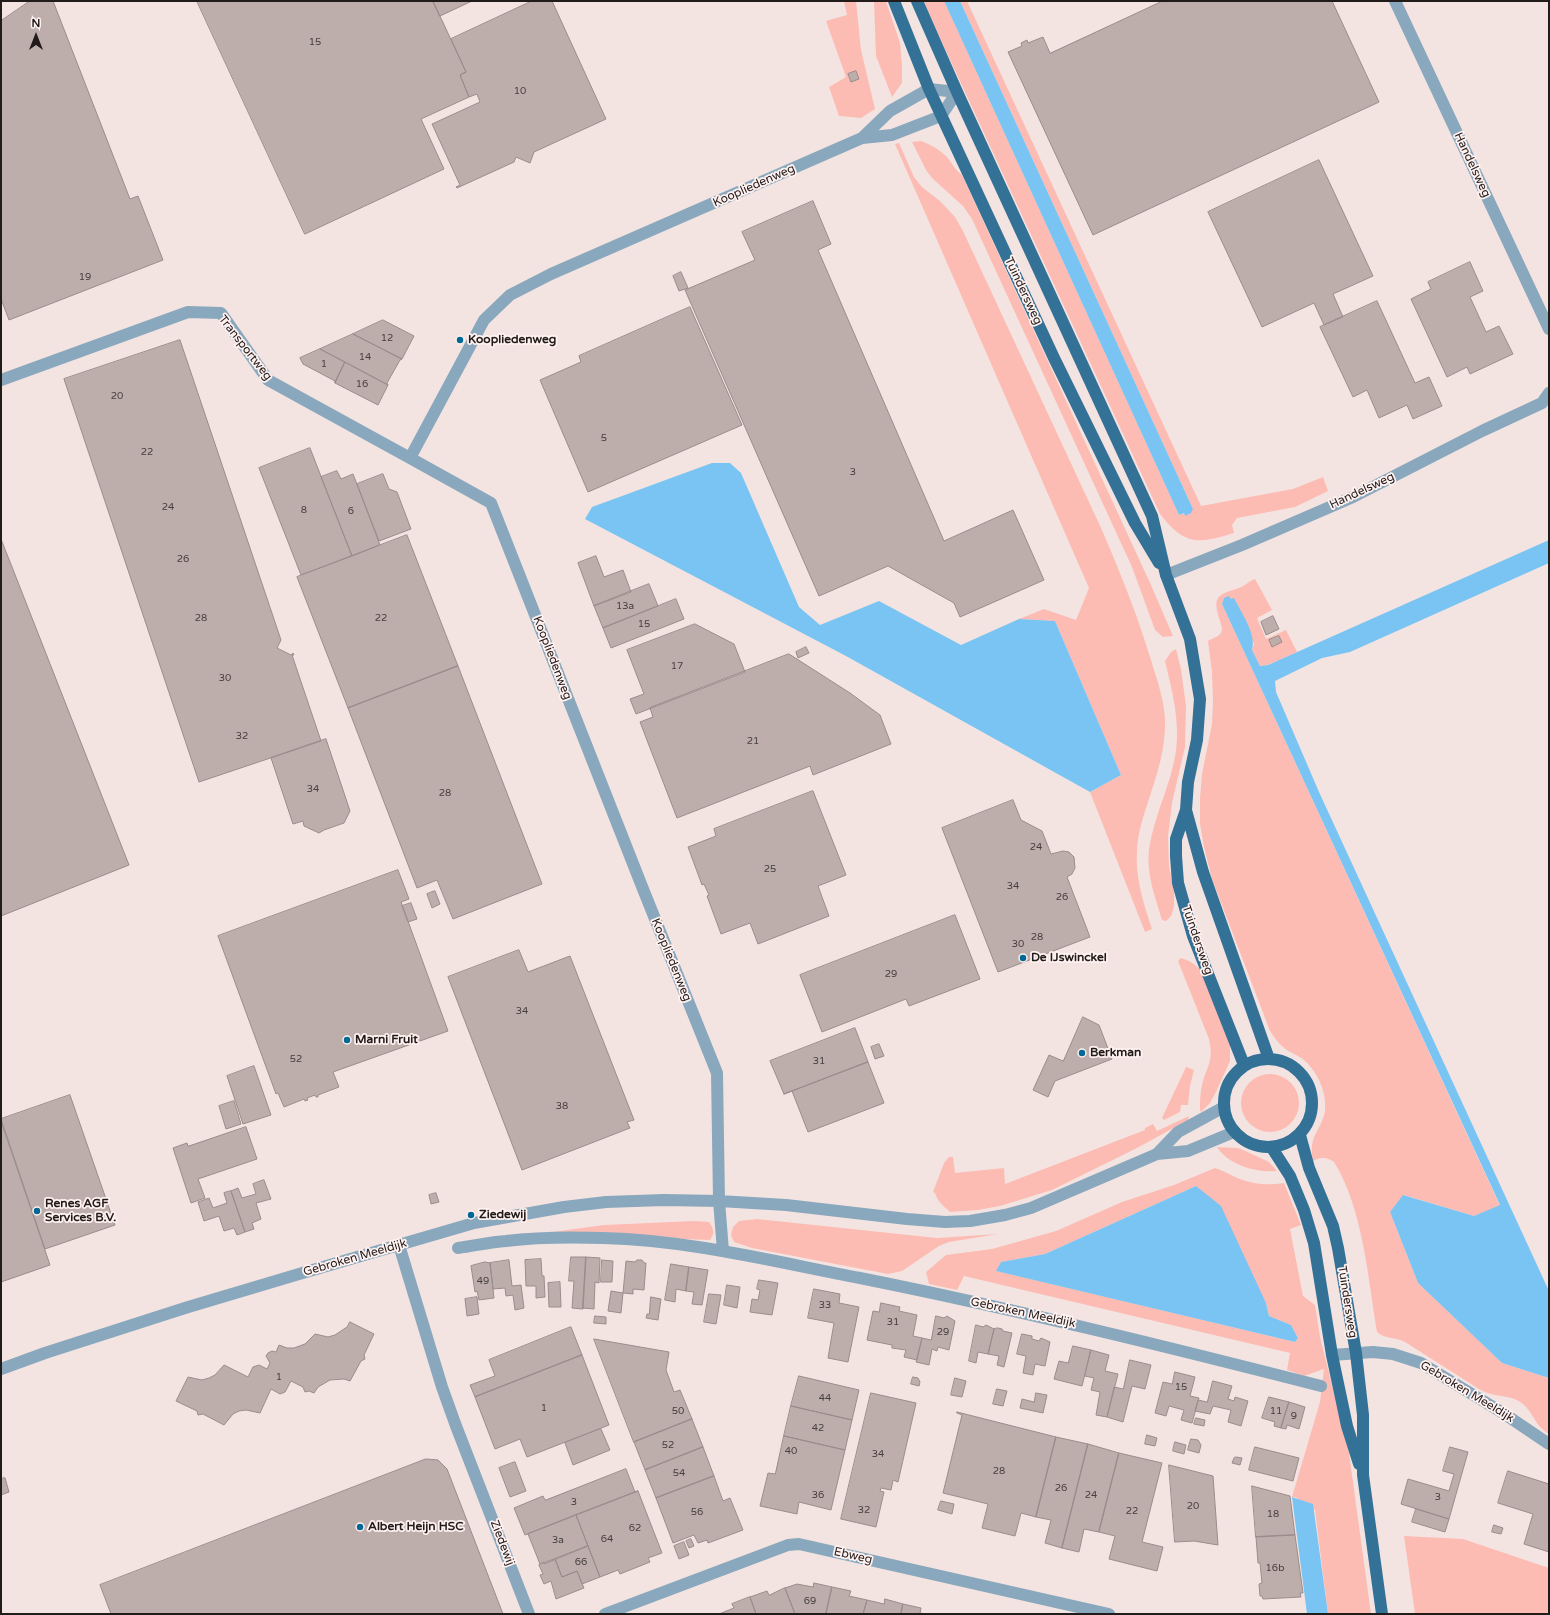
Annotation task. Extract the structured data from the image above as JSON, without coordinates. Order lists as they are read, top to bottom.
{
  "streets": {
    "main road": ["Tuindersweg"],
    "street": [
      "Handelsweg",
      "Koopliedenweg",
      "Transportweg",
      "Gebroken Meeldijk",
      "Ziedewij",
      "Ebweg"
    ]
  },
  "crossings": [
    ["Handelsweg", "Tuindersweg"],
    ["Koopliedenweg", "Tuindersweg"],
    ["Koopliedenweg", "Transportweg"],
    ["Koopliedenweg", "Gebroken Meeldijk"],
    ["Tuindersweg", "Gebroken Meeldijk"],
    ["Gebroken Meeldijk", "Ziedewij"]
  ],
  "places": [
    "Koopliedenweg",
    "De IJswinckel",
    "Marni Fruit",
    "Berkman",
    "Renes AGF Services B.V.",
    "Ziedewij",
    "Albert Heijn HSC"
  ],
  "house_numbers": [
    "15",
    "10",
    "19",
    "12",
    "14",
    "1",
    "16",
    "20",
    "5",
    "22",
    "3",
    "24",
    "8",
    "6",
    "26",
    "13a",
    "28",
    "22",
    "15",
    "17",
    "30",
    "32",
    "21",
    "34",
    "28",
    "24",
    "25",
    "34",
    "26",
    "28",
    "30",
    "29",
    "34",
    "52",
    "31",
    "38",
    "49",
    "33",
    "31",
    "29",
    "1",
    "15",
    "44",
    "1",
    "50",
    "11",
    "9",
    "42",
    "52",
    "40",
    "34",
    "28",
    "54",
    "26",
    "36",
    "24",
    "3",
    "3",
    "20",
    "32",
    "22",
    "56",
    "18",
    "62",
    "64",
    "3a",
    "66",
    "16b",
    "69"
  ],
  "north": "top"
}
